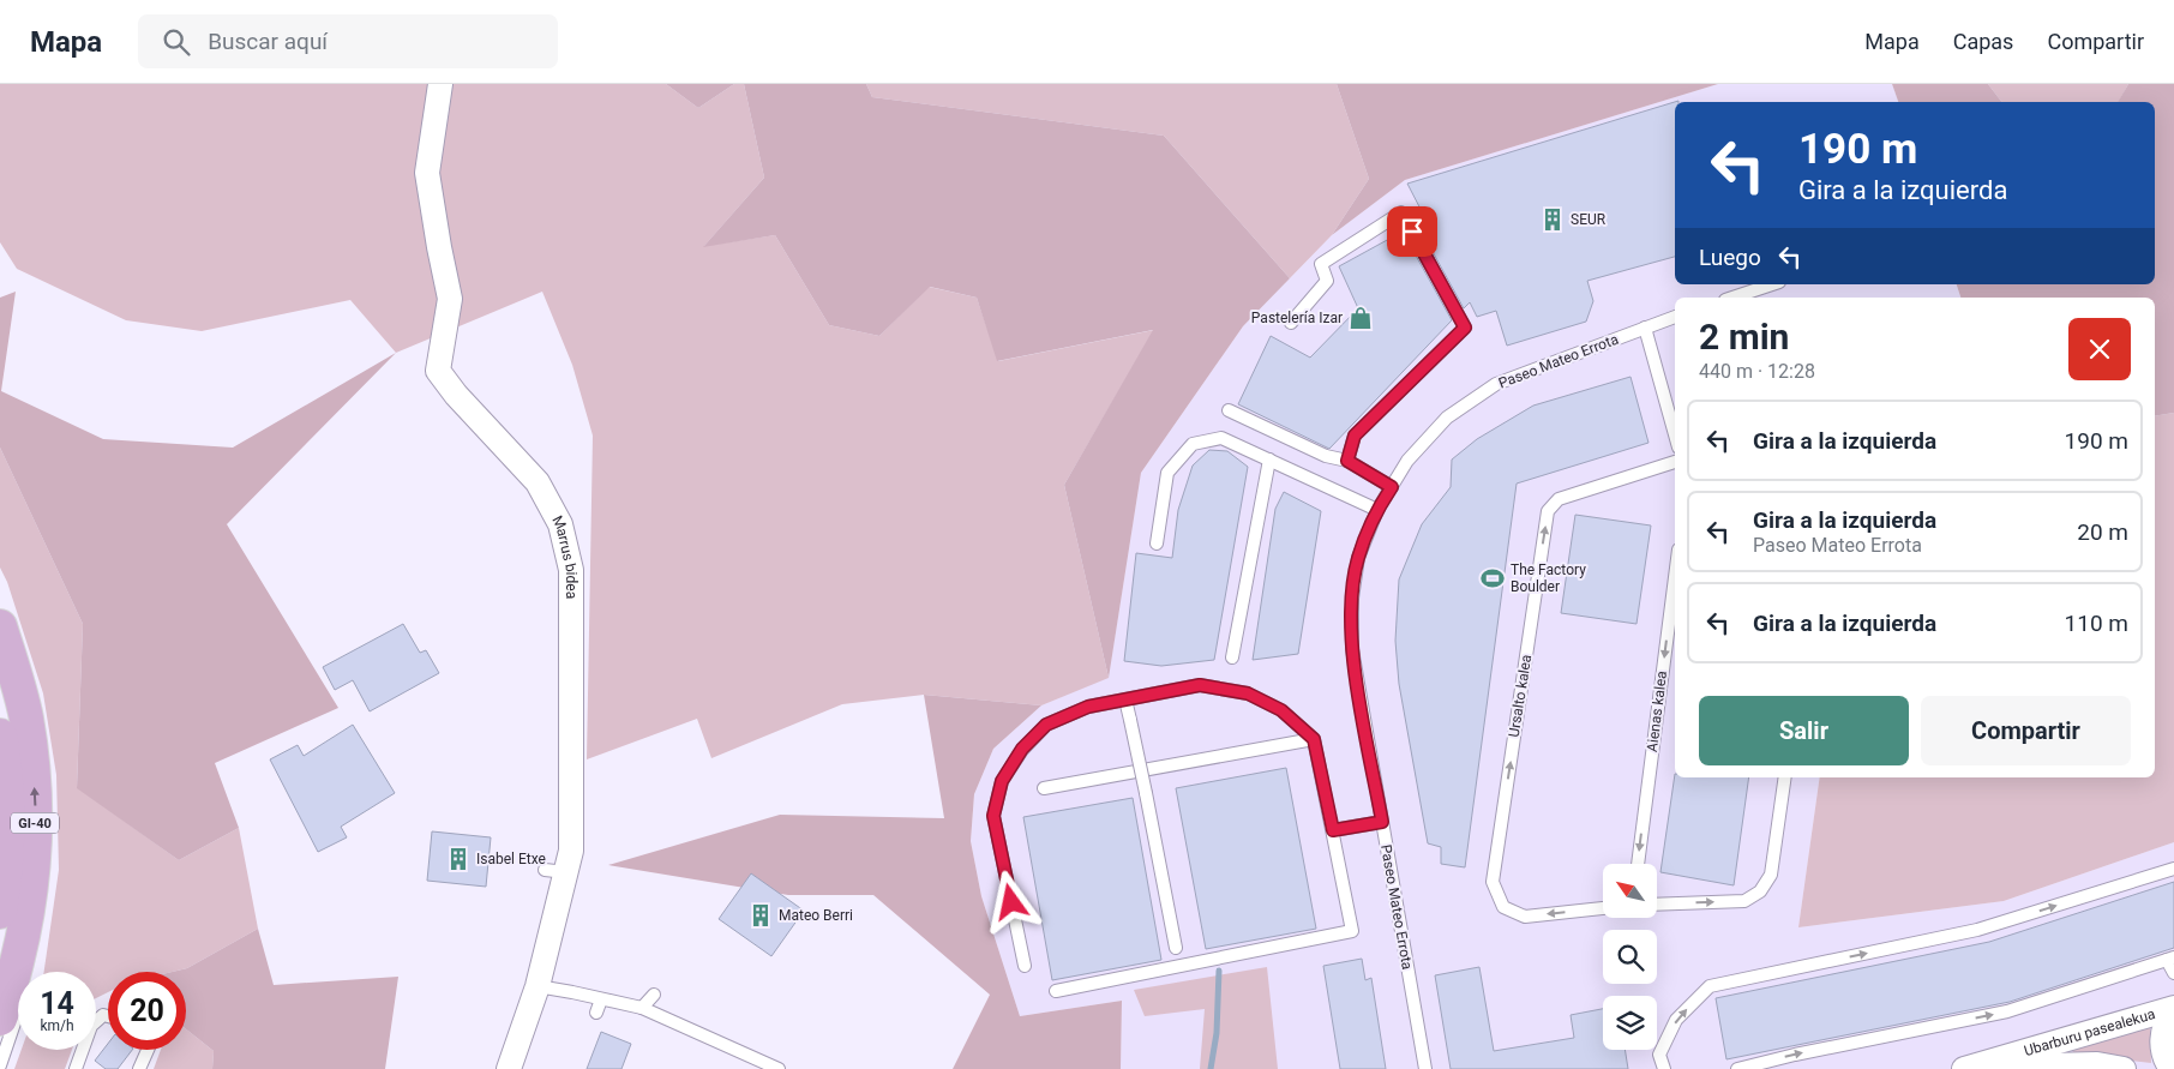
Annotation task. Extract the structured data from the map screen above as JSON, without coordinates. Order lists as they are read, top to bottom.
{
  "streets": {
    "main road": ["GI-40"],
    "street": ["Marrus bidea", "Ubarburu pasealekua"],
    "lane": ["Paseo Mateo Errota", "Ursalto kalea", "Aienas kalea"]
  },
  "one_way": ["Aienas kalea"],
  "places": {
    "building": ["SEUR", "Isabel Etxe", "Mateo Berri"],
    "shop": ["Pastelería Izar"],
    "sports": ["The Factory Boulder"]
  },
  "north": "top left",
  "page": {
    "header": "Mapa",
    "search": "Buscar aquí",
    "nav": ["Mapa", "Capas", "Compartir"],
    "turn": ["190 m", "Gira a la izquierda"],
    "then": "Luego",
    "heading": ["2 min", "440 m · 12:28"],
    "list": [
      {
        "name": "Gira a la izquierda",
        "value": "190 m"
      },
      {
        "name": "Gira a la izquierda",
        "note": "Paseo Mateo Errota",
        "value": "20 m"
      },
      {
        "name": "Gira a la izquierda",
        "value": "110 m"
      }
    ],
    "buttons": ["Salir", "Compartir"],
    "speed": "14 km/h",
    "limit": "20"
  }
}
